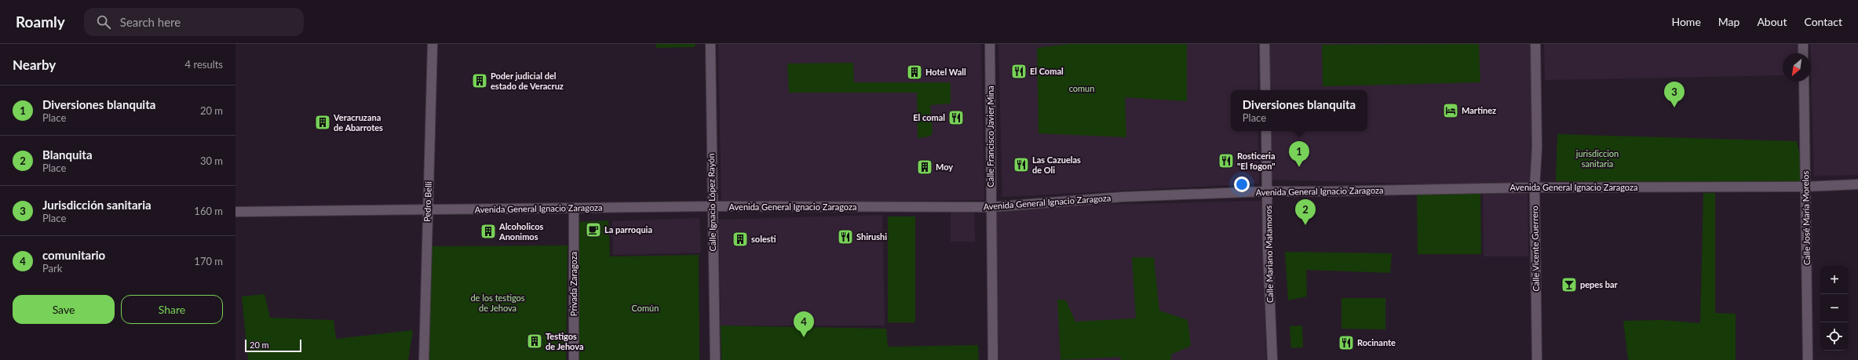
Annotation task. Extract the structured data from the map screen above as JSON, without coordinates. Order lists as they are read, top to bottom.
{
  "streets": {
    "street": [
      "Calle Francisco Javier Mina",
      "Avenida General Ignacio Zaragoza",
      "Pedro Belli",
      "Calle Ignacio López Rayón",
      "Calle José María Morelos",
      "Calle Vicente Guerrero",
      "Calle Mariano Matamoros",
      "Privada Zaragoza"
    ]
  },
  "crossings": [
    ["Calle Francisco Javier Mina", "Avenida General Ignacio Zaragoza"],
    ["Avenida General Ignacio Zaragoza", "Pedro Belli"],
    ["Avenida General Ignacio Zaragoza", "Calle Ignacio López Rayón"],
    ["Avenida General Ignacio Zaragoza", "Calle José María Morelos"],
    ["Avenida General Ignacio Zaragoza", "Calle Vicente Guerrero"],
    ["Avenida General Ignacio Zaragoza", "Calle Mariano Matamoros"],
    ["Avenida General Ignacio Zaragoza", "Privada Zaragoza"]
  ],
  "parks": [
    "comun",
    "jurisdiccion sanitaria",
    "de los testigos de Jehova",
    "Común"
  ],
  "places": {
    "restaurant": [
      "El Comal",
      "El comal",
      "Rosticeria \"El fogon\"",
      "Las Cazuelas de Oli",
      "Shirushi",
      "Rocinante"
    ],
    "building": [
      "Hotel Wall",
      "Poder judicial del estado de Veracruz",
      "Veracruzana de Abarrotes",
      "Moy",
      "Alcoholicos Anonimos",
      "solesti",
      "Testigos de Jehova"
    ],
    "hotel": ["Martinez"],
    "cafe": ["La parroquia"],
    "bar": ["pepes bar"]
  },
  "scale_bar": "20 m",
  "north": "bottom left",
  "page": {
    "header": "Roamly",
    "search": "Search here",
    "nav": [
      "Home",
      "Map",
      "About",
      "Contact"
    ],
    "heading": ["Nearby", "4 results"],
    "pins": [
      "3",
      "1",
      "2",
      "4"
    ],
    "list": [
      {
        "mark": "1",
        "name": "Diversiones blanquita",
        "note": "Place",
        "value": "20 m"
      },
      {
        "mark": "2",
        "name": "Blanquita",
        "note": "Place",
        "value": "30 m"
      },
      {
        "mark": "3",
        "name": "Jurisdicción sanitaria",
        "note": "Place",
        "value": "160 m"
      },
      {
        "mark": "4",
        "name": "comunitario",
        "note": "Park",
        "value": "170 m"
      }
    ],
    "popup": ["Diversiones blanquita", "Place"],
    "map_buttons": ["+", "−"],
    "buttons": ["Save", "Share"],
    "scale": "20 m"
  }
}
